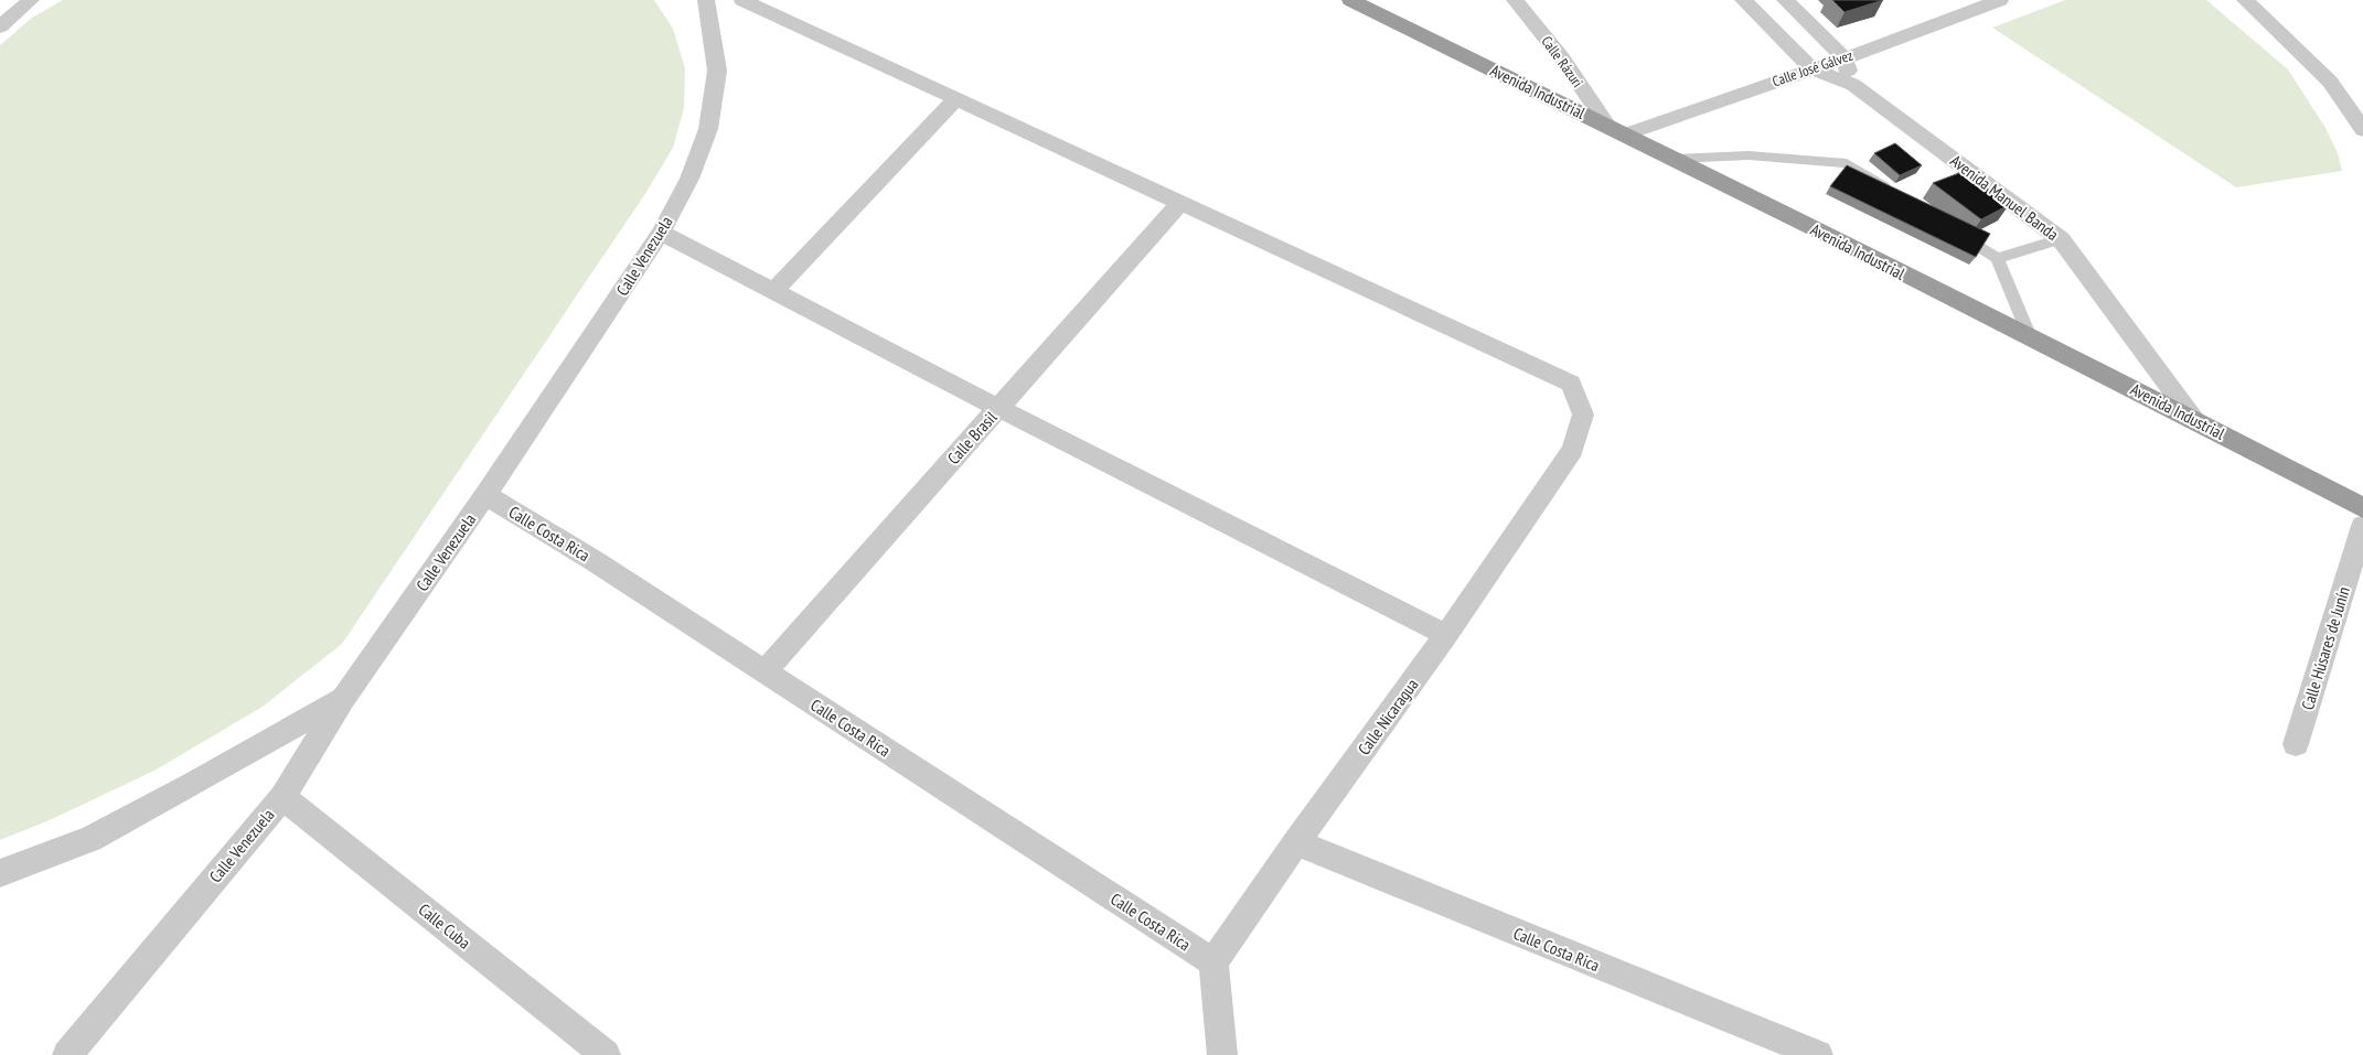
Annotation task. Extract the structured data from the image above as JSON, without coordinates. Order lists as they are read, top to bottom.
{
  "streets": {
    "highway": ["Avenida Industrial"],
    "street": [
      "Calle Rázuri",
      "Calle José Gálvez",
      "Avenida Manuel Banda",
      "Calle Venezuela",
      "Calle Brasil",
      "Calle Costa Rica",
      "Calle Húsares de Junín",
      "Calle Nicaragua",
      "Calle Cuba"
    ]
  },
  "crossings": [
    ["Calle Rázuri", "Calle José Gálvez"],
    ["Calle Rázuri", "Avenida Industrial"],
    ["Calle José Gálvez", "Avenida Industrial"],
    ["Calle José Gálvez", "Avenida Manuel Banda"],
    ["Avenida Industrial", "Avenida Manuel Banda"],
    ["Calle Venezuela", "Calle Costa Rica"],
    ["Calle Venezuela", "Calle Cuba"],
    ["Calle Brasil", "Calle Costa Rica"],
    ["Calle Brasil", "Calle Nicaragua"],
    ["Calle Costa Rica", "Calle Nicaragua"]
  ]
}
